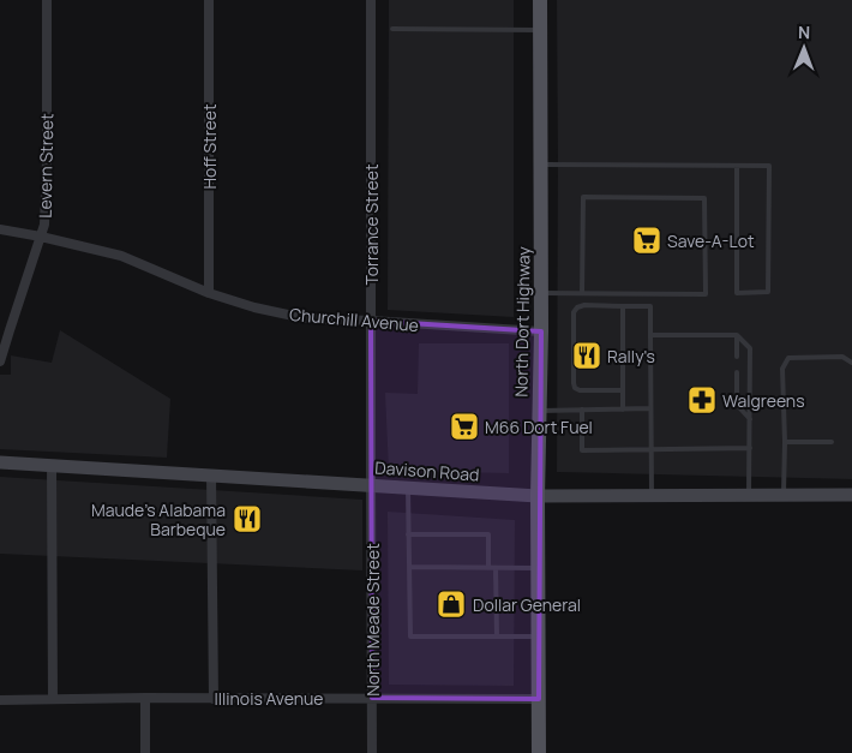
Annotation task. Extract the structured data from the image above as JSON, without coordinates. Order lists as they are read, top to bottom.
{
  "streets": {
    "main road": ["North Dort Highway", "Davison Road"],
    "street": [
      "Hoff Street",
      "Levern Street",
      "Torrance Street",
      "Churchill Avenue",
      "North Meade Street",
      "Illinois Avenue"
    ]
  },
  "crossings": [
    ["Hoff Street", "Churchill Avenue"],
    ["Levern Street", "Churchill Avenue"],
    ["Torrance Street", "Churchill Avenue"],
    ["Torrance Street", "Davison Road"],
    ["Torrance Street", "North Meade Street"],
    ["Churchill Avenue", "North Dort Highway"],
    ["North Dort Highway", "Davison Road"],
    ["North Dort Highway", "Illinois Avenue"],
    ["Davison Road", "North Meade Street"],
    ["North Meade Street", "Illinois Avenue"]
  ],
  "places": {
    "supermarket": ["Save-A-Lot", "M66 Dort Fuel"],
    "restaurant": ["Rally's", "Maude's Alabama Barbeque"],
    "pharmacy": ["Walgreens"],
    "shop": ["Dollar General"]
  },
  "north": "top"
}
